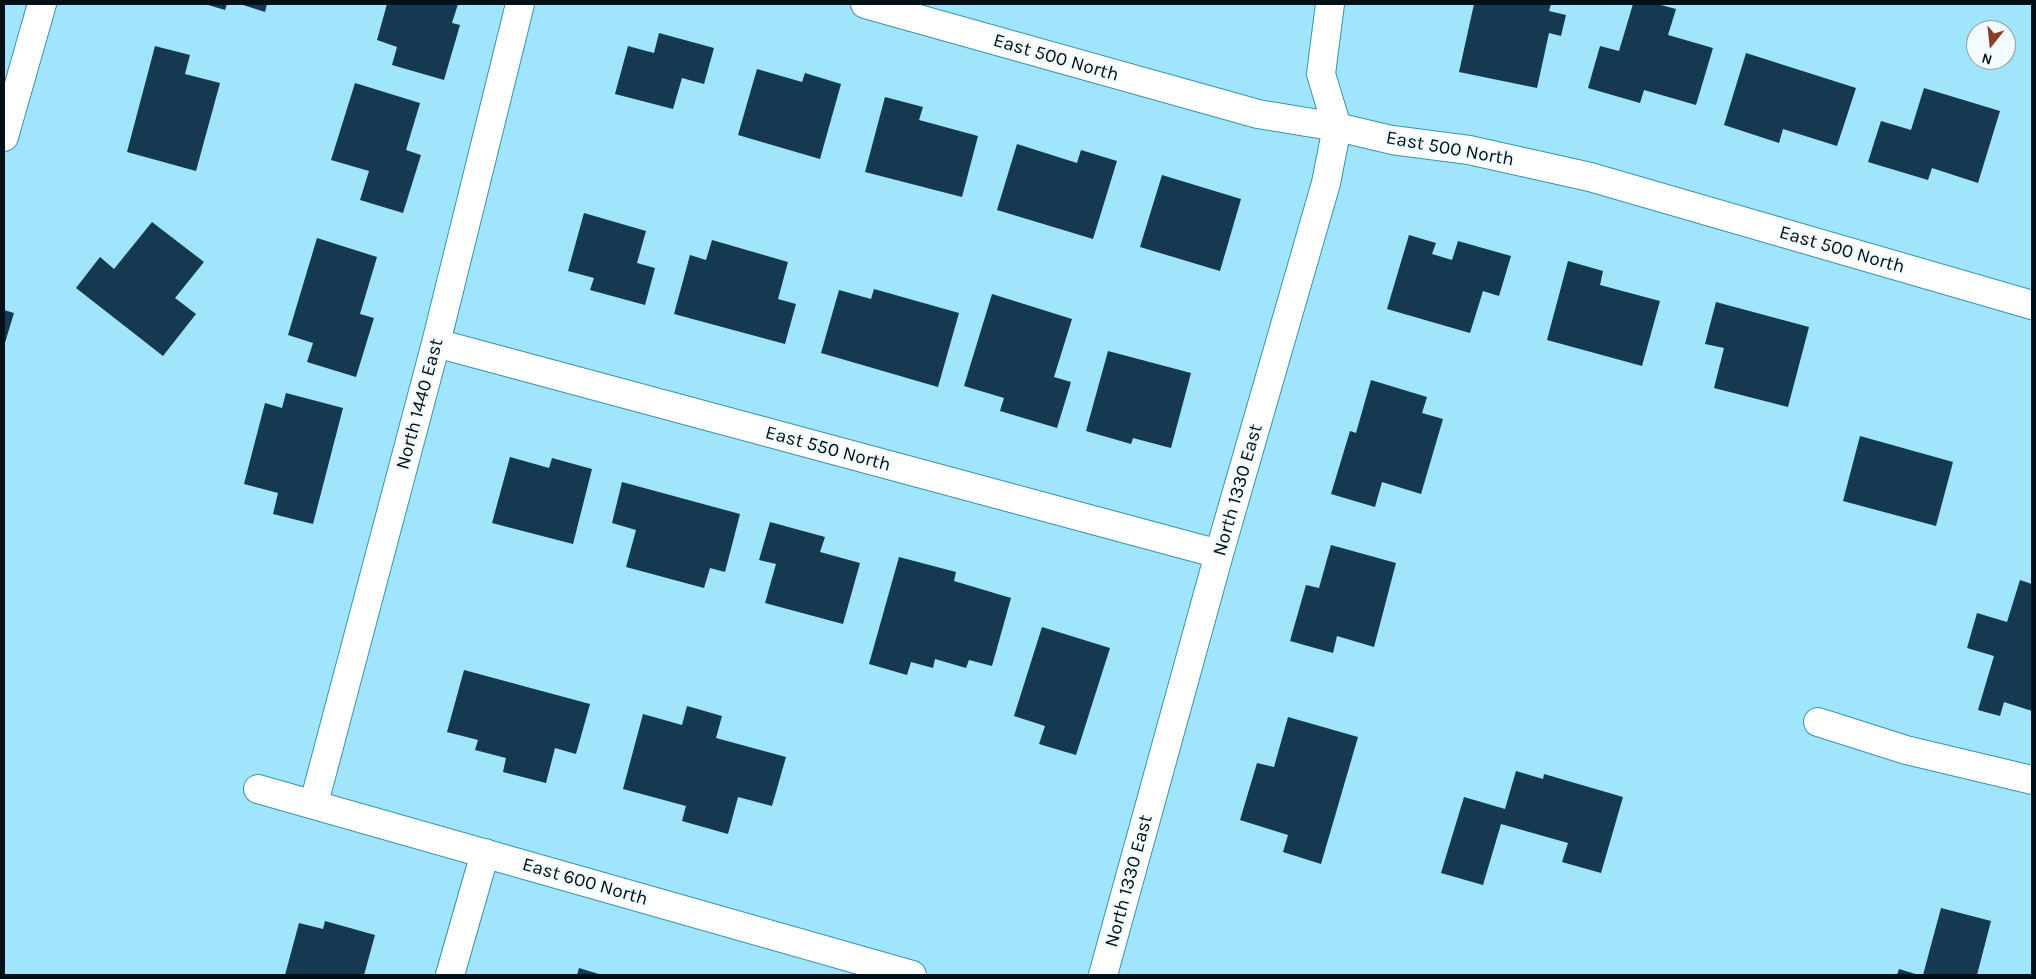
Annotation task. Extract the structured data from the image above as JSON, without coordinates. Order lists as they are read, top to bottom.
{
  "streets": {
    "street": [
      "East 500 North",
      "North 1440 East",
      "East 550 North",
      "North 1330 East",
      "East 600 North"
    ]
  },
  "crossings": [
    ["East 500 North", "North 1330 East"],
    ["North 1440 East", "East 550 North"],
    ["North 1440 East", "East 600 North"],
    ["East 550 North", "North 1330 East"]
  ],
  "north": "bottom"
}
